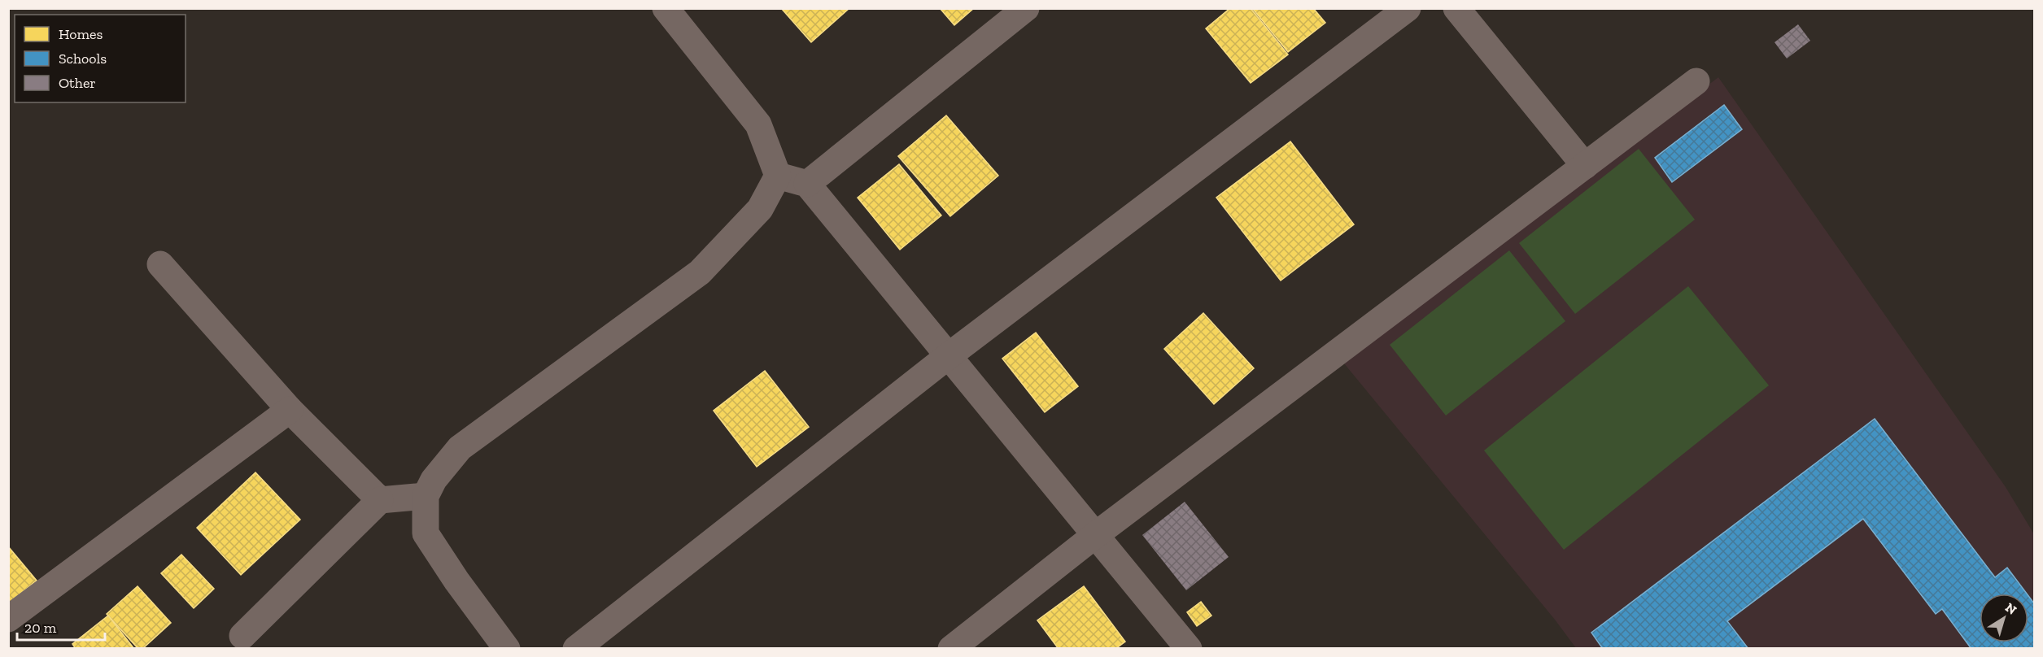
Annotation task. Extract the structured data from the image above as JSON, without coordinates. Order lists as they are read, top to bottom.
{
  "legend": ["Homes", "Schools", "Other"],
  "scale_bar": "20 m",
  "north": "top right"
}
